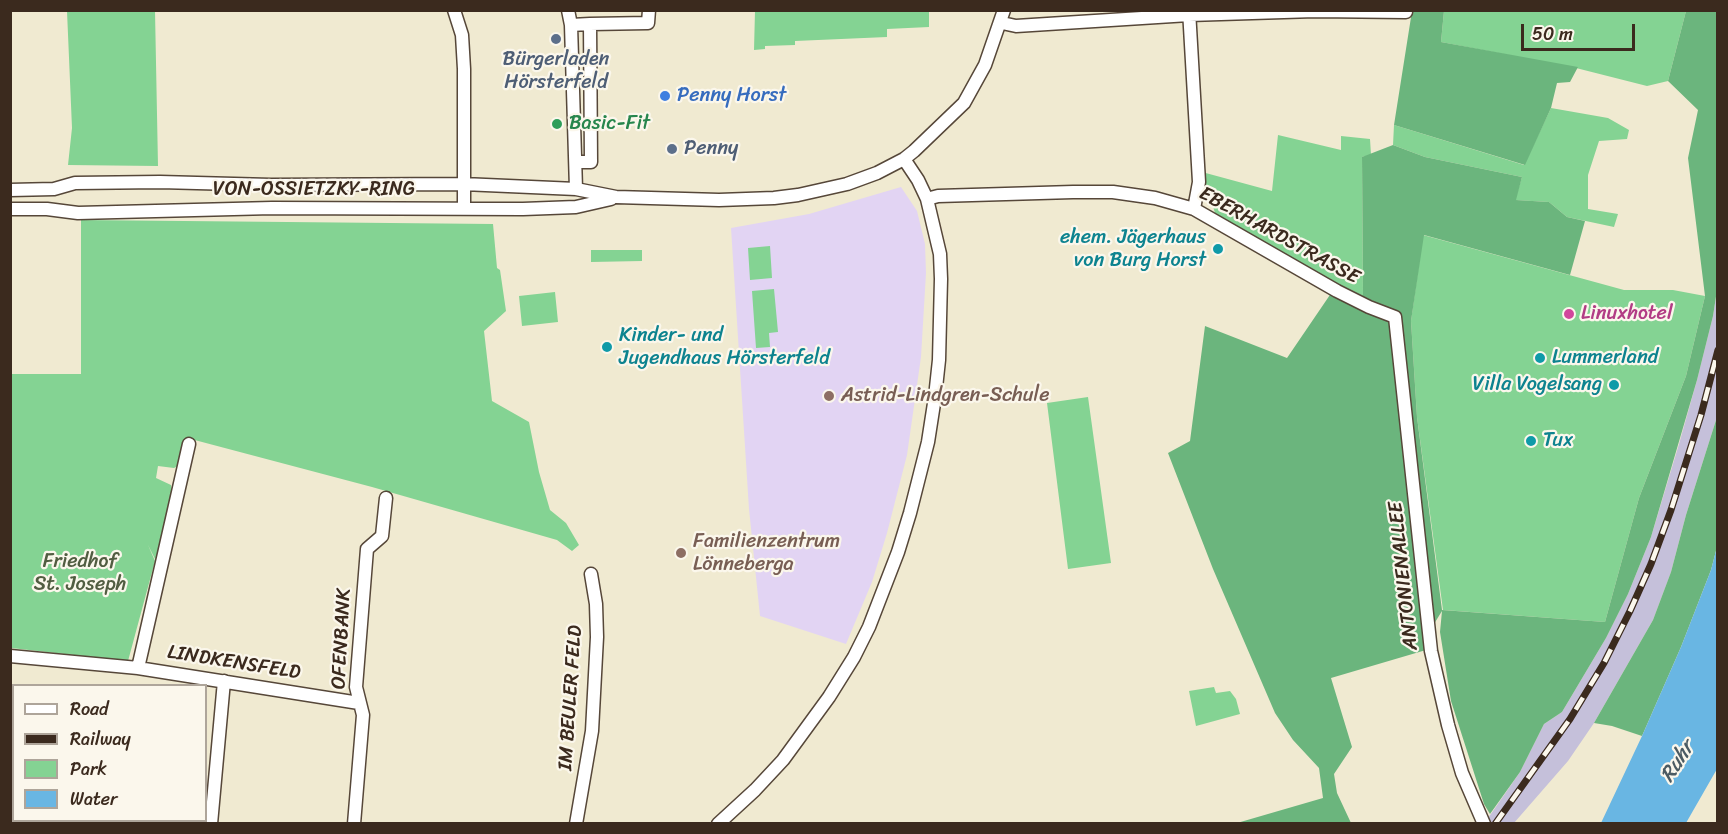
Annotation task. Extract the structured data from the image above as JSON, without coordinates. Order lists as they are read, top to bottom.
{
  "streets": {
    "street": [
      "VON-OSSIETZKY-RING",
      "EBERHARDSTRASSE",
      "ANTONIENALLEE",
      "OFENBANK",
      "LINDKENSFELD",
      "IM BEULER FELD"
    ]
  },
  "crossings": [
    ["EBERHARDSTRASSE", "ANTONIENALLEE"],
    ["OFENBANK", "LINDKENSFELD"]
  ],
  "water": ["Ruhr"],
  "parks": ["Friedhof St. Joseph"],
  "places": [
    "Bürgerladen Hörsterfeld",
    "Penny Horst",
    "Basic-Fit",
    "Penny",
    "ehem. Jägerhaus von Burg Horst",
    "Linuxhotel",
    "Kinder- und Jugendhaus Hörsterfeld",
    "Lummerland",
    "Villa Vogelsang",
    "Astrid-Lindgren-Schule",
    "Tux",
    "Familienzentrum Lönneberga"
  ],
  "legend": [
    "Road",
    "Railway",
    "Park",
    "Water"
  ],
  "scale_bar": "50 m"
}
